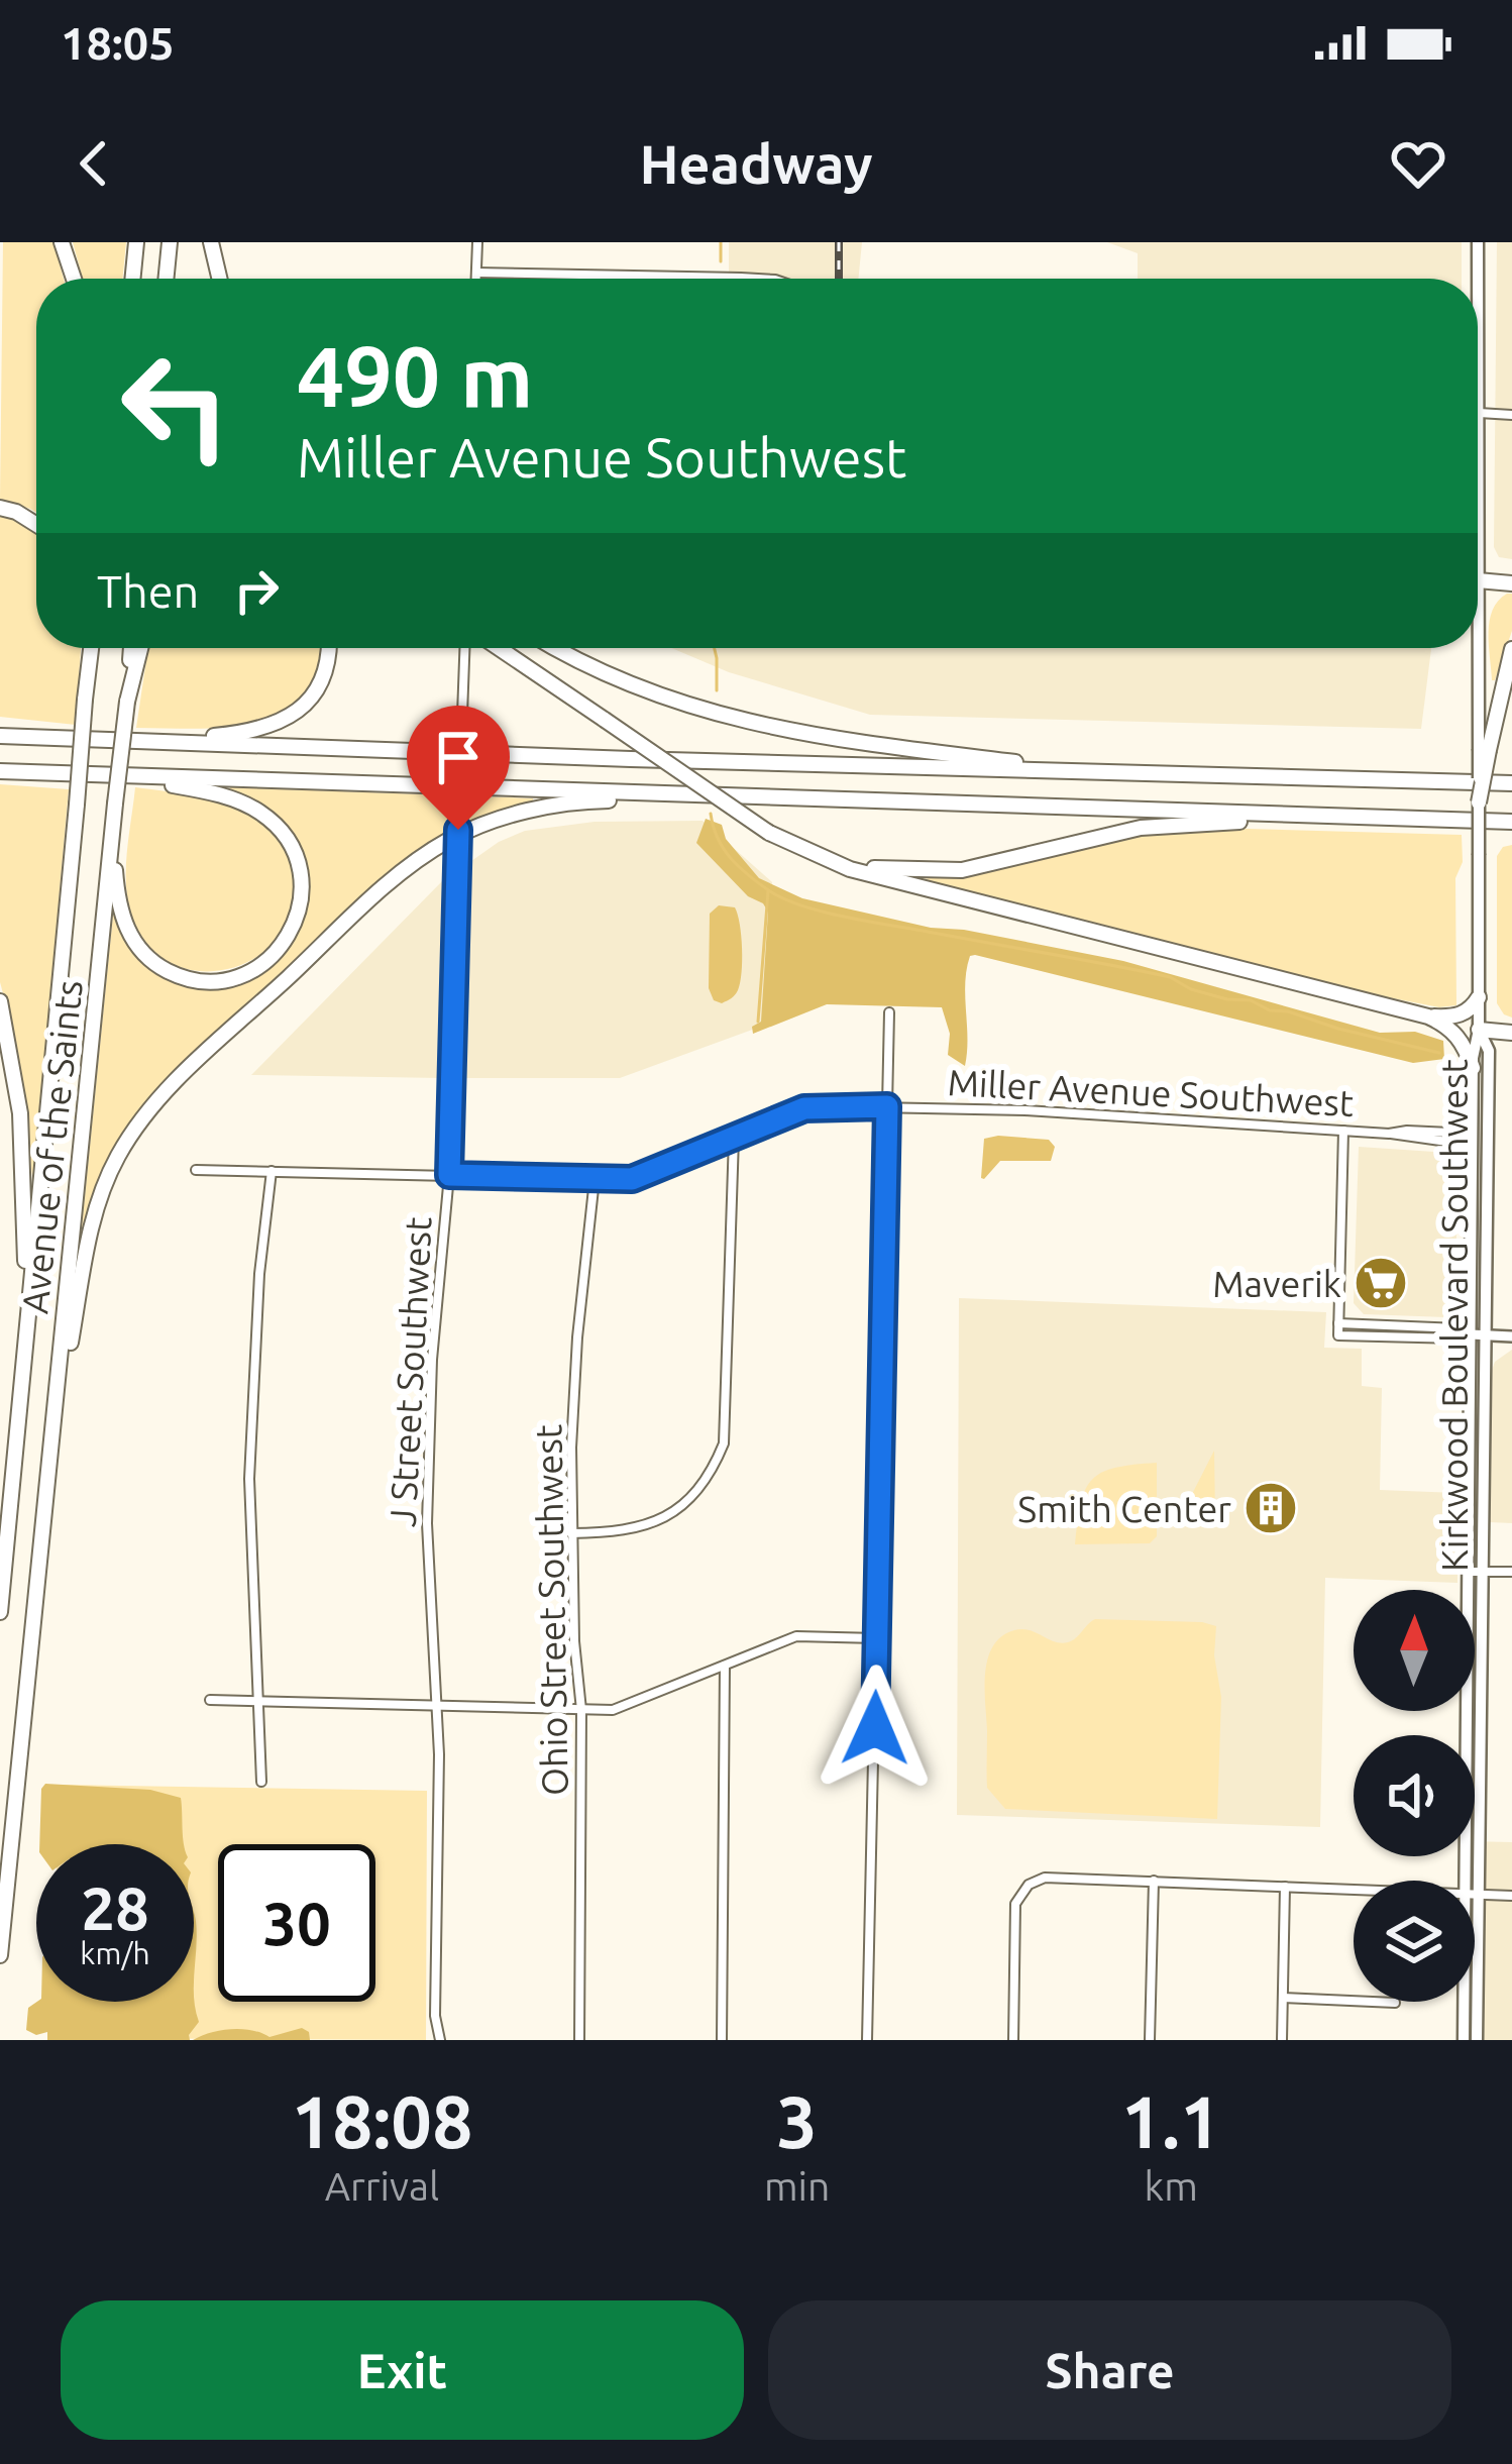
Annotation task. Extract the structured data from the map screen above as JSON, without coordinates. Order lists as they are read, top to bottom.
{
  "streets": {
    "highway": ["Avenue of the Saints"],
    "main road": ["Kirkwood Boulevard Southwest"],
    "street": ["Miller Avenue Southwest", "J Street Southwest", "Ohio Street Southwest"]
  },
  "crossings": [
    ["Miller Avenue Southwest", "Kirkwood Boulevard Southwest"],
    ["Miller Avenue Southwest", "J Street Southwest"],
    ["Miller Avenue Southwest", "Ohio Street Southwest"]
  ],
  "places": {
    "supermarket": ["Maverik"],
    "building": ["Smith Center"]
  },
  "north": "top",
  "page": {
    "status": "18:05",
    "header": "Headway",
    "turn": ["490 m", "Miller Avenue Southwest"],
    "then": "Then",
    "speed": "28 km/h",
    "limit": "30",
    "eta": [
      "18:08",
      "Arrival",
      "3",
      "min",
      "1.1",
      "km"
    ],
    "buttons": ["Exit", "Share"]
  }
}
